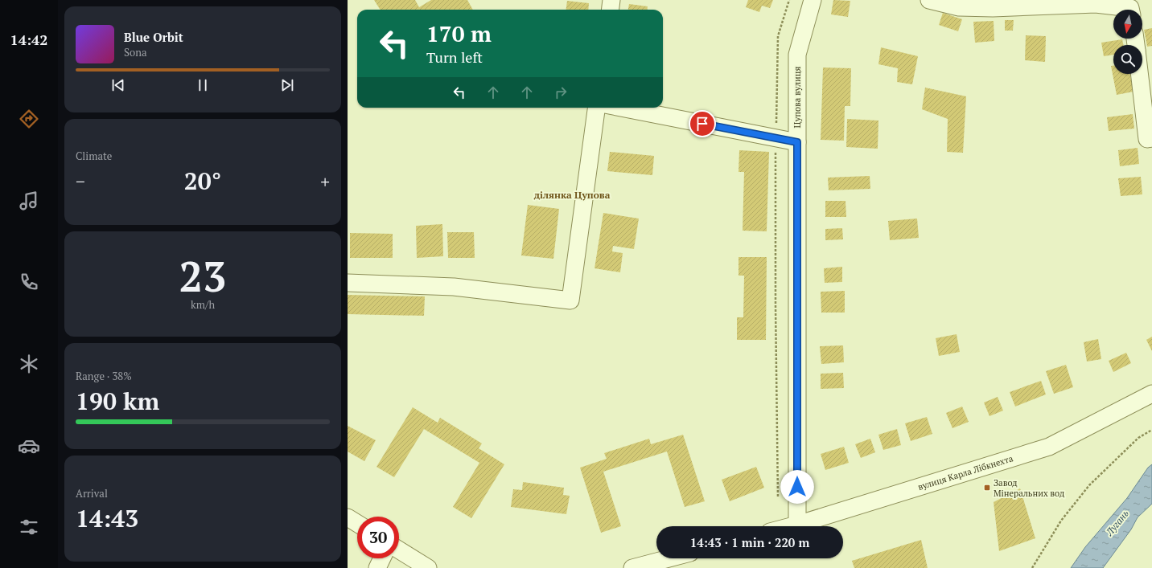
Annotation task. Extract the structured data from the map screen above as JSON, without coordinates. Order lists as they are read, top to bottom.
{
  "streets": {
    "street": ["Цупова вулиця", "вулиця Карла Лібкнехта"]
  },
  "crossings": [
    ["Цупова вулиця", "вулиця Карла Лібкнехта"]
  ],
  "districts": ["ділянка Цупова"],
  "water": ["Лугань"],
  "places": {
    "transit": ["Завод Мінеральних вод"]
  },
  "north": "bottom",
  "page": {
    "tabs": "14:42",
    "turn": ["170 m", "Turn left"],
    "song": ["Blue Orbit", "Sona"],
    "tile": [
      "Climate",
      ["23", "km/h"],
      ["Range · 38%", "190 km"],
      ["Arrival", "14:43"]
    ],
    "heat": ["−", "20°", "+"],
    "limit": "30",
    "trip": "14:43 · 1 min · 220 m"
  }
}
